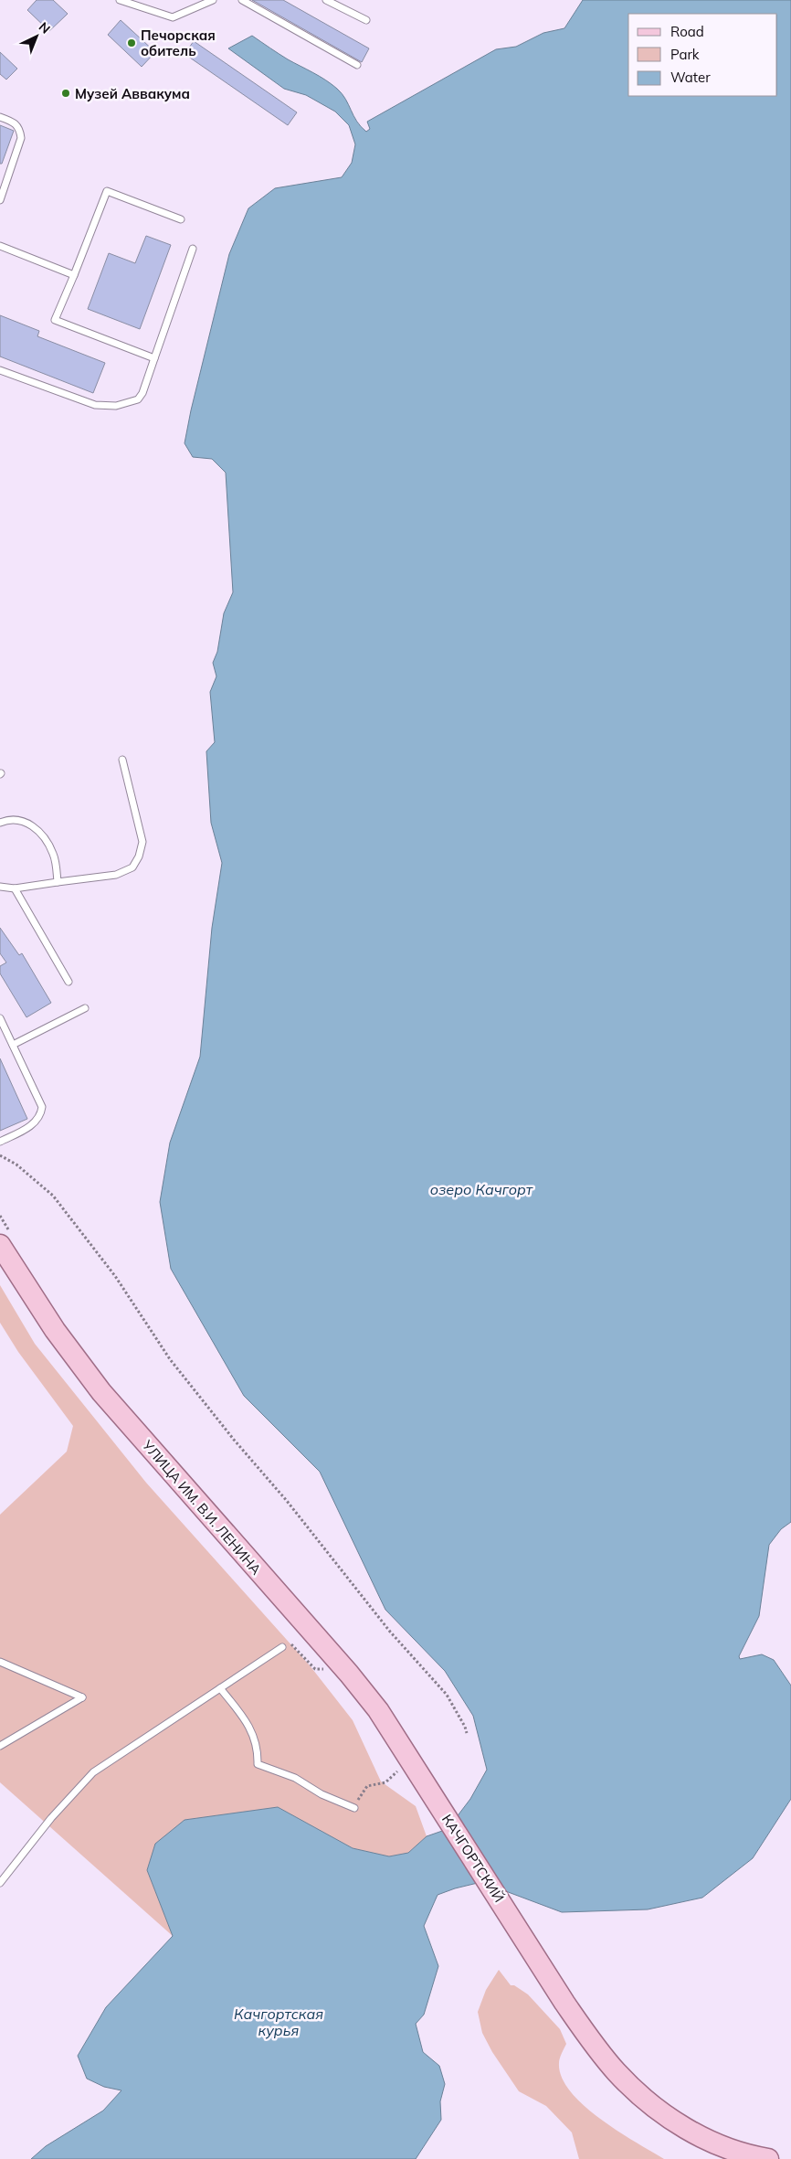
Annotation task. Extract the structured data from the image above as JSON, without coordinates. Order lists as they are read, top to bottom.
{
  "streets": {
    "main road": ["УЛИЦА ИМ. В.И. ЛЕНИНА", "КАЧГОРТСКИЙ"]
  },
  "crossings": [
    ["УЛИЦА ИМ. В.И. ЛЕНИНА", "КАЧГОРТСКИЙ"]
  ],
  "water": ["озеро Качгорт", "Качгортская курья"],
  "places": ["Печорская обитель", "Музей Аввакума"],
  "legend": ["Road", "Park", "Water"],
  "north": "top right"
}
